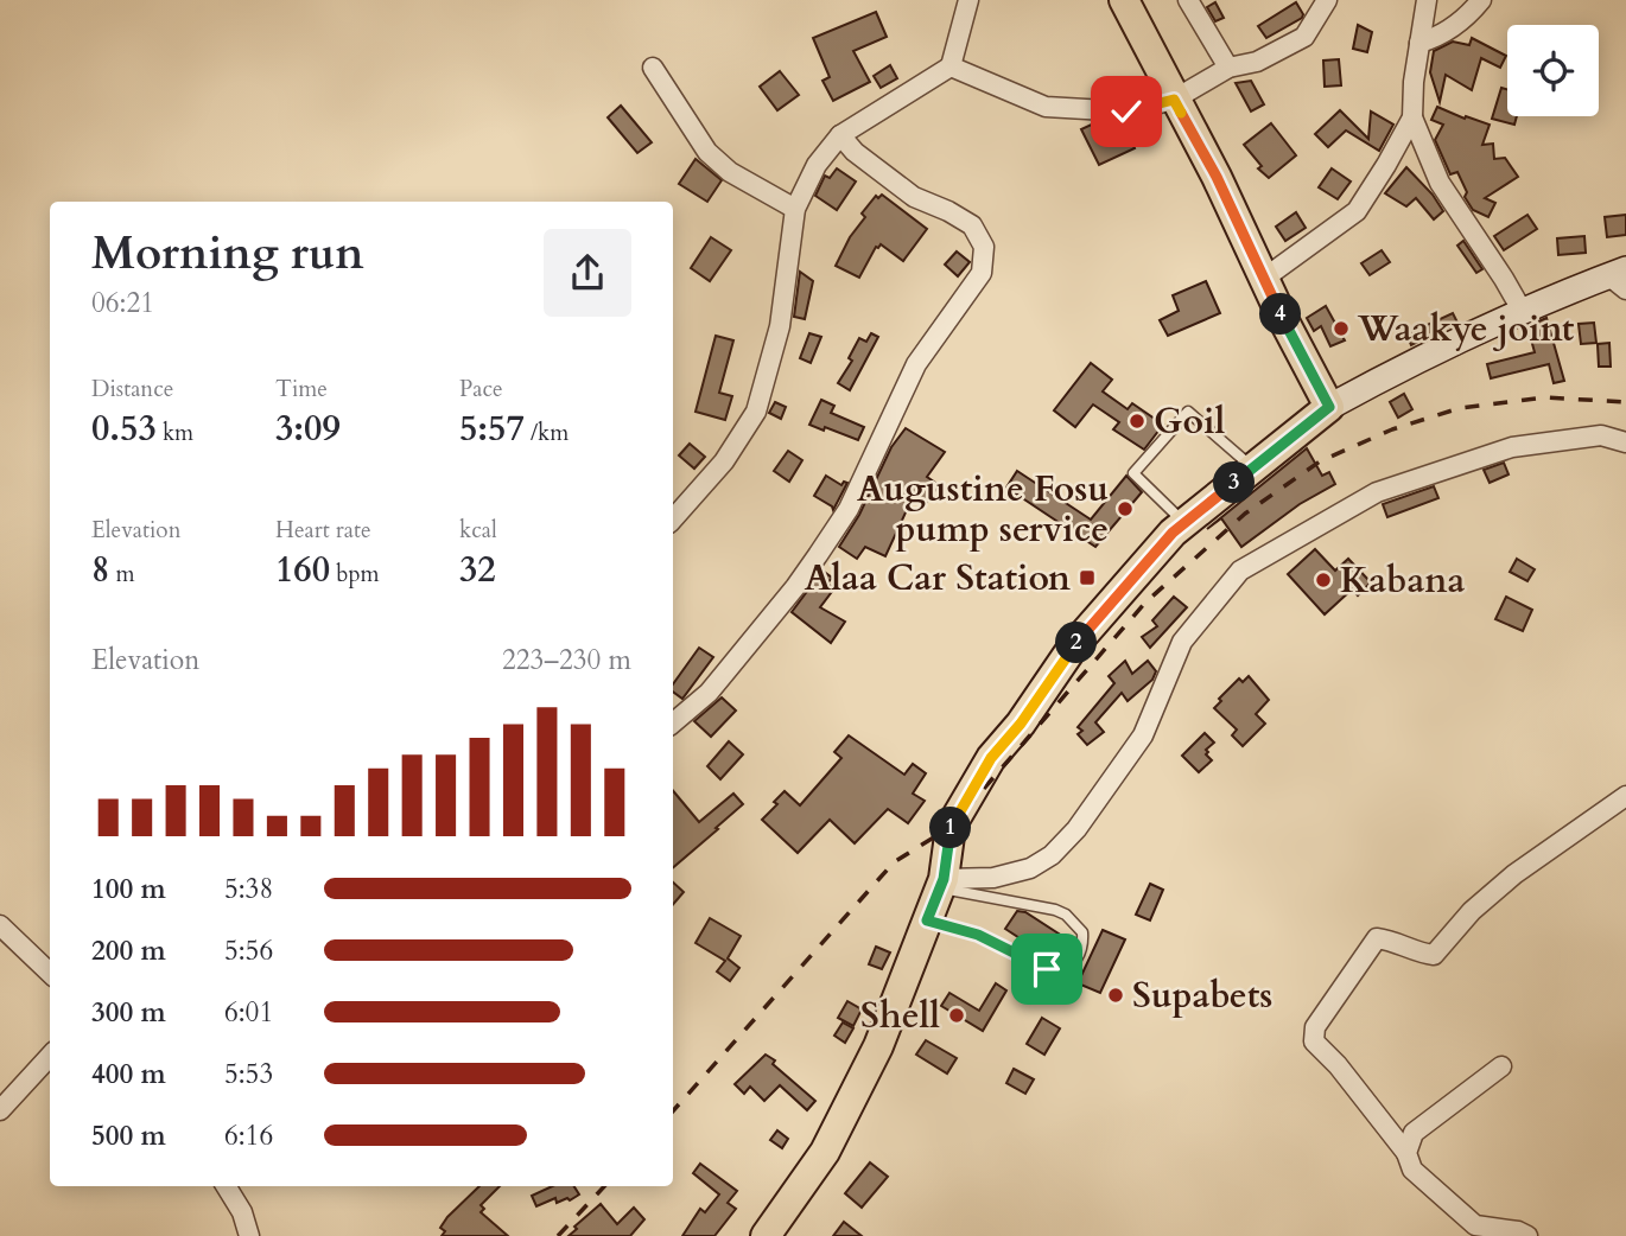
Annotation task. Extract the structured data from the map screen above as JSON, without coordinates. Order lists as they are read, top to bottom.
{
  "places": {
    "other": [
      "Waakye joint",
      "Goil",
      "Augustine Fosu pump service",
      "Kabana",
      "Supabets",
      "Shell"
    ],
    "transit": ["Alaa Car Station"]
  },
  "page": {
    "heading": ["Morning run", "06:21"],
    "pins": [
      "4",
      "3",
      "2",
      "1"
    ],
    "stats": [
      ["Distance", "0.53 km"],
      ["Time", "3:09"],
      ["Pace", "5:57 /km"],
      ["Elevation", "8 m"],
      ["Heart rate", "160 bpm"],
      ["kcal", "32"]
    ],
    "chart": ["Elevation", "223–230 m"],
    "list": [
      {
        "name": "100 m",
        "note": "5:38"
      },
      {
        "name": "200 m",
        "note": "5:56"
      },
      {
        "name": "300 m",
        "note": "6:01"
      },
      {
        "name": "400 m",
        "note": "5:53"
      },
      {
        "name": "500 m",
        "note": "6:16"
      }
    ]
  }
}
